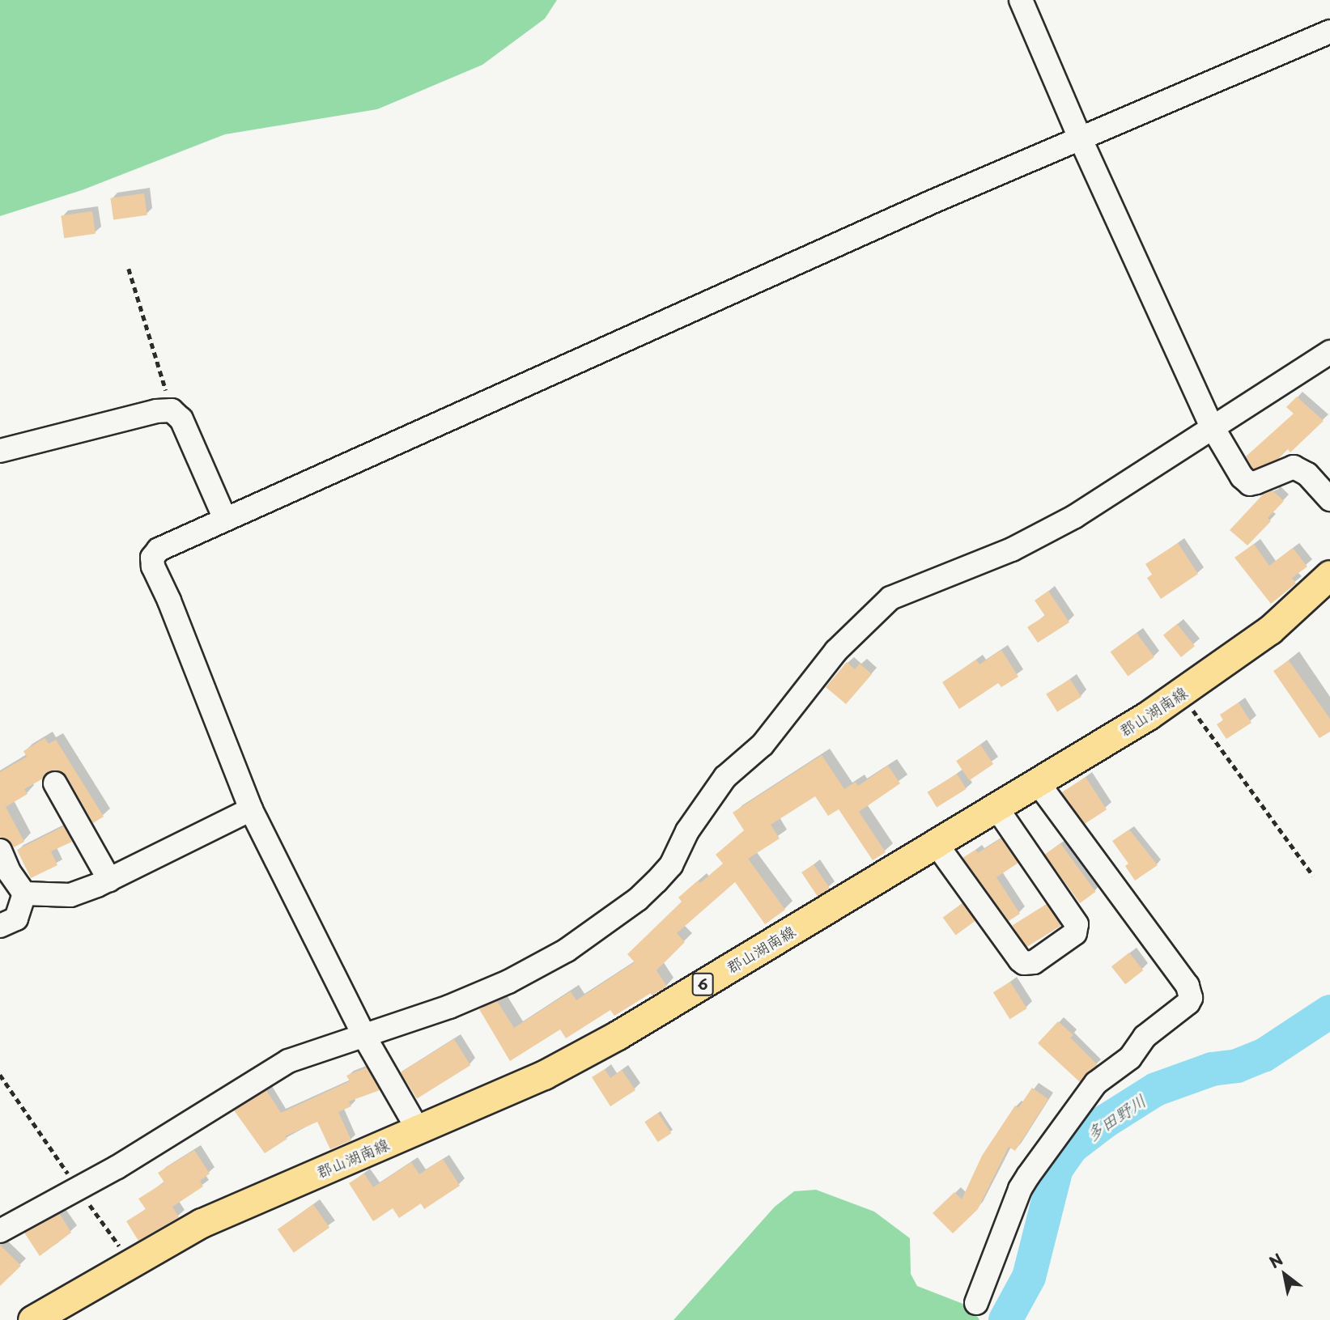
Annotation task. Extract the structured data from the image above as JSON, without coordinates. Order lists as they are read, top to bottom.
{
  "streets": {
    "main road": ["郡山湖南線", "6"]
  },
  "water": ["多田野川"],
  "north": "top left"
}
